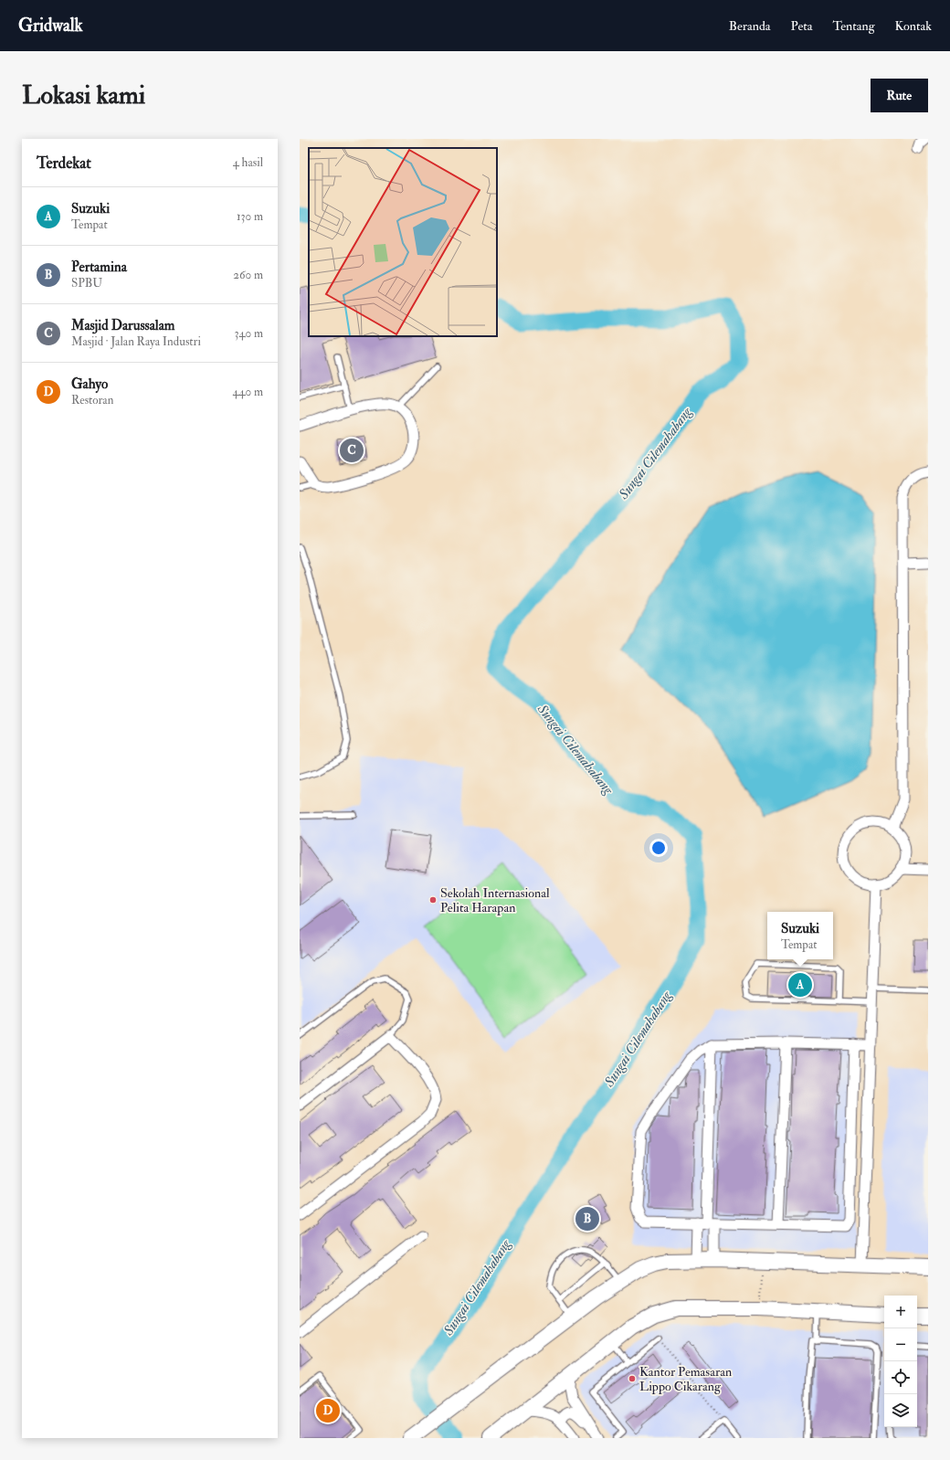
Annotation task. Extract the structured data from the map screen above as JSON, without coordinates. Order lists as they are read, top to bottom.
{
  "water": ["Sungai Cilemahabang"],
  "places": ["Sekolah Internasional Pelita Harapan", "Kantor Pemasaran Lippo Cikarang"],
  "page": {
    "header": "Gridwalk",
    "nav": [
      "Beranda",
      "Peta",
      "Tentang",
      "Kontak"
    ],
    "buttons": "Rute",
    "title": "Lokasi kami",
    "heading": ["Terdekat", "4 hasil"],
    "list": [
      {
        "mark": "A",
        "name": "Suzuki",
        "note": "Tempat",
        "value": "130 m"
      },
      {
        "mark": "B",
        "name": "Pertamina",
        "note": "SPBU",
        "value": "260 m"
      },
      {
        "mark": "C",
        "name": "Masjid Darussalam",
        "note": "Masjid · Jalan Raya Industri",
        "value": "340 m"
      },
      {
        "mark": "D",
        "name": "Gahyo",
        "note": "Restoran",
        "value": "440 m"
      }
    ],
    "pins": [
      "C",
      "A",
      "B",
      "D"
    ],
    "popup": ["Suzuki", "Tempat"],
    "map_buttons": ["+", "−"]
  }
}
